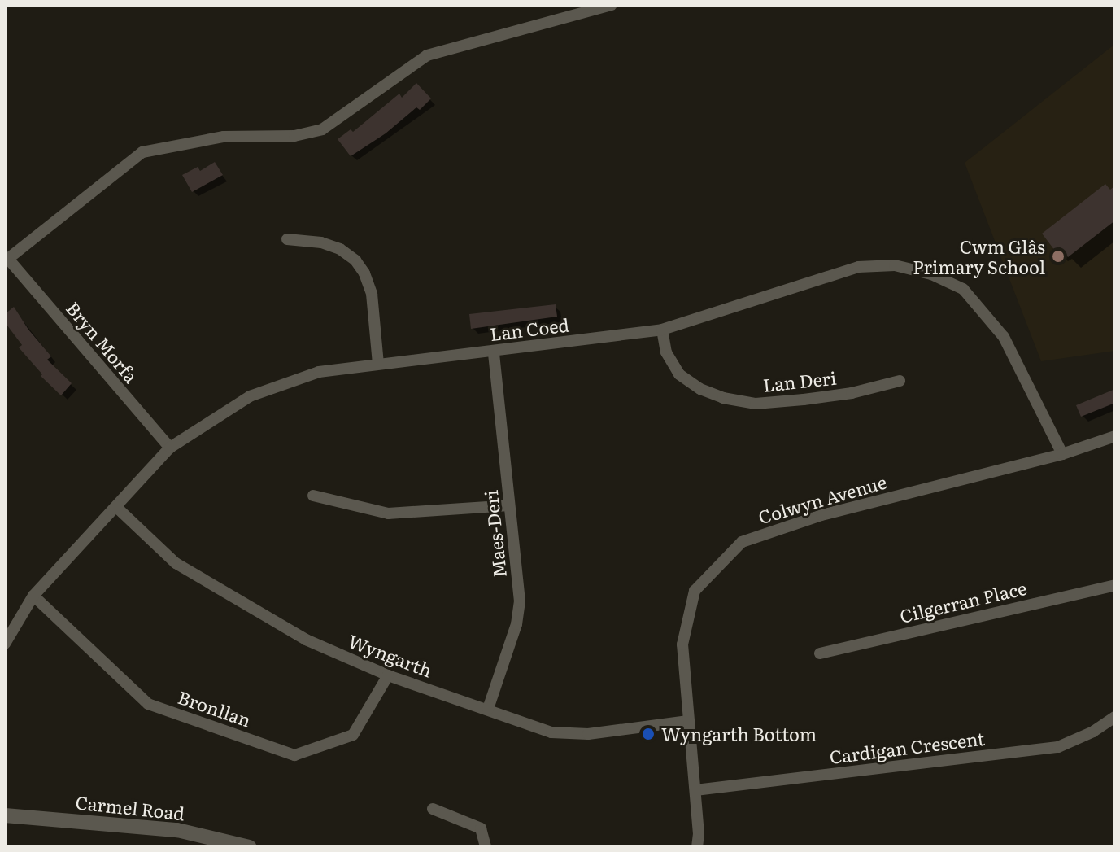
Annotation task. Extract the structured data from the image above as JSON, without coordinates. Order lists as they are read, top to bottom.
{
  "streets": {
    "street": [
      "Lan Coed",
      "Bryn Morfa",
      "Lan Deri",
      "Colwyn Avenue",
      "Maes-Deri",
      "Cilgerran Place",
      "Wyngarth",
      "Bronllan",
      "Cardigan Crescent",
      "Carmel Road"
    ]
  },
  "crossings": [
    ["Lan Coed", "Bryn Morfa"],
    ["Lan Coed", "Lan Deri"],
    ["Lan Coed", "Colwyn Avenue"],
    ["Lan Coed", "Maes-Deri"],
    ["Lan Coed", "Wyngarth"],
    ["Lan Coed", "Bronllan"],
    ["Colwyn Avenue", "Wyngarth"],
    ["Colwyn Avenue", "Cardigan Crescent"],
    ["Maes-Deri", "Wyngarth"],
    ["Wyngarth", "Bronllan"]
  ],
  "places": ["Cwm Glâs Primary School", "Wyngarth Bottom"]
}
